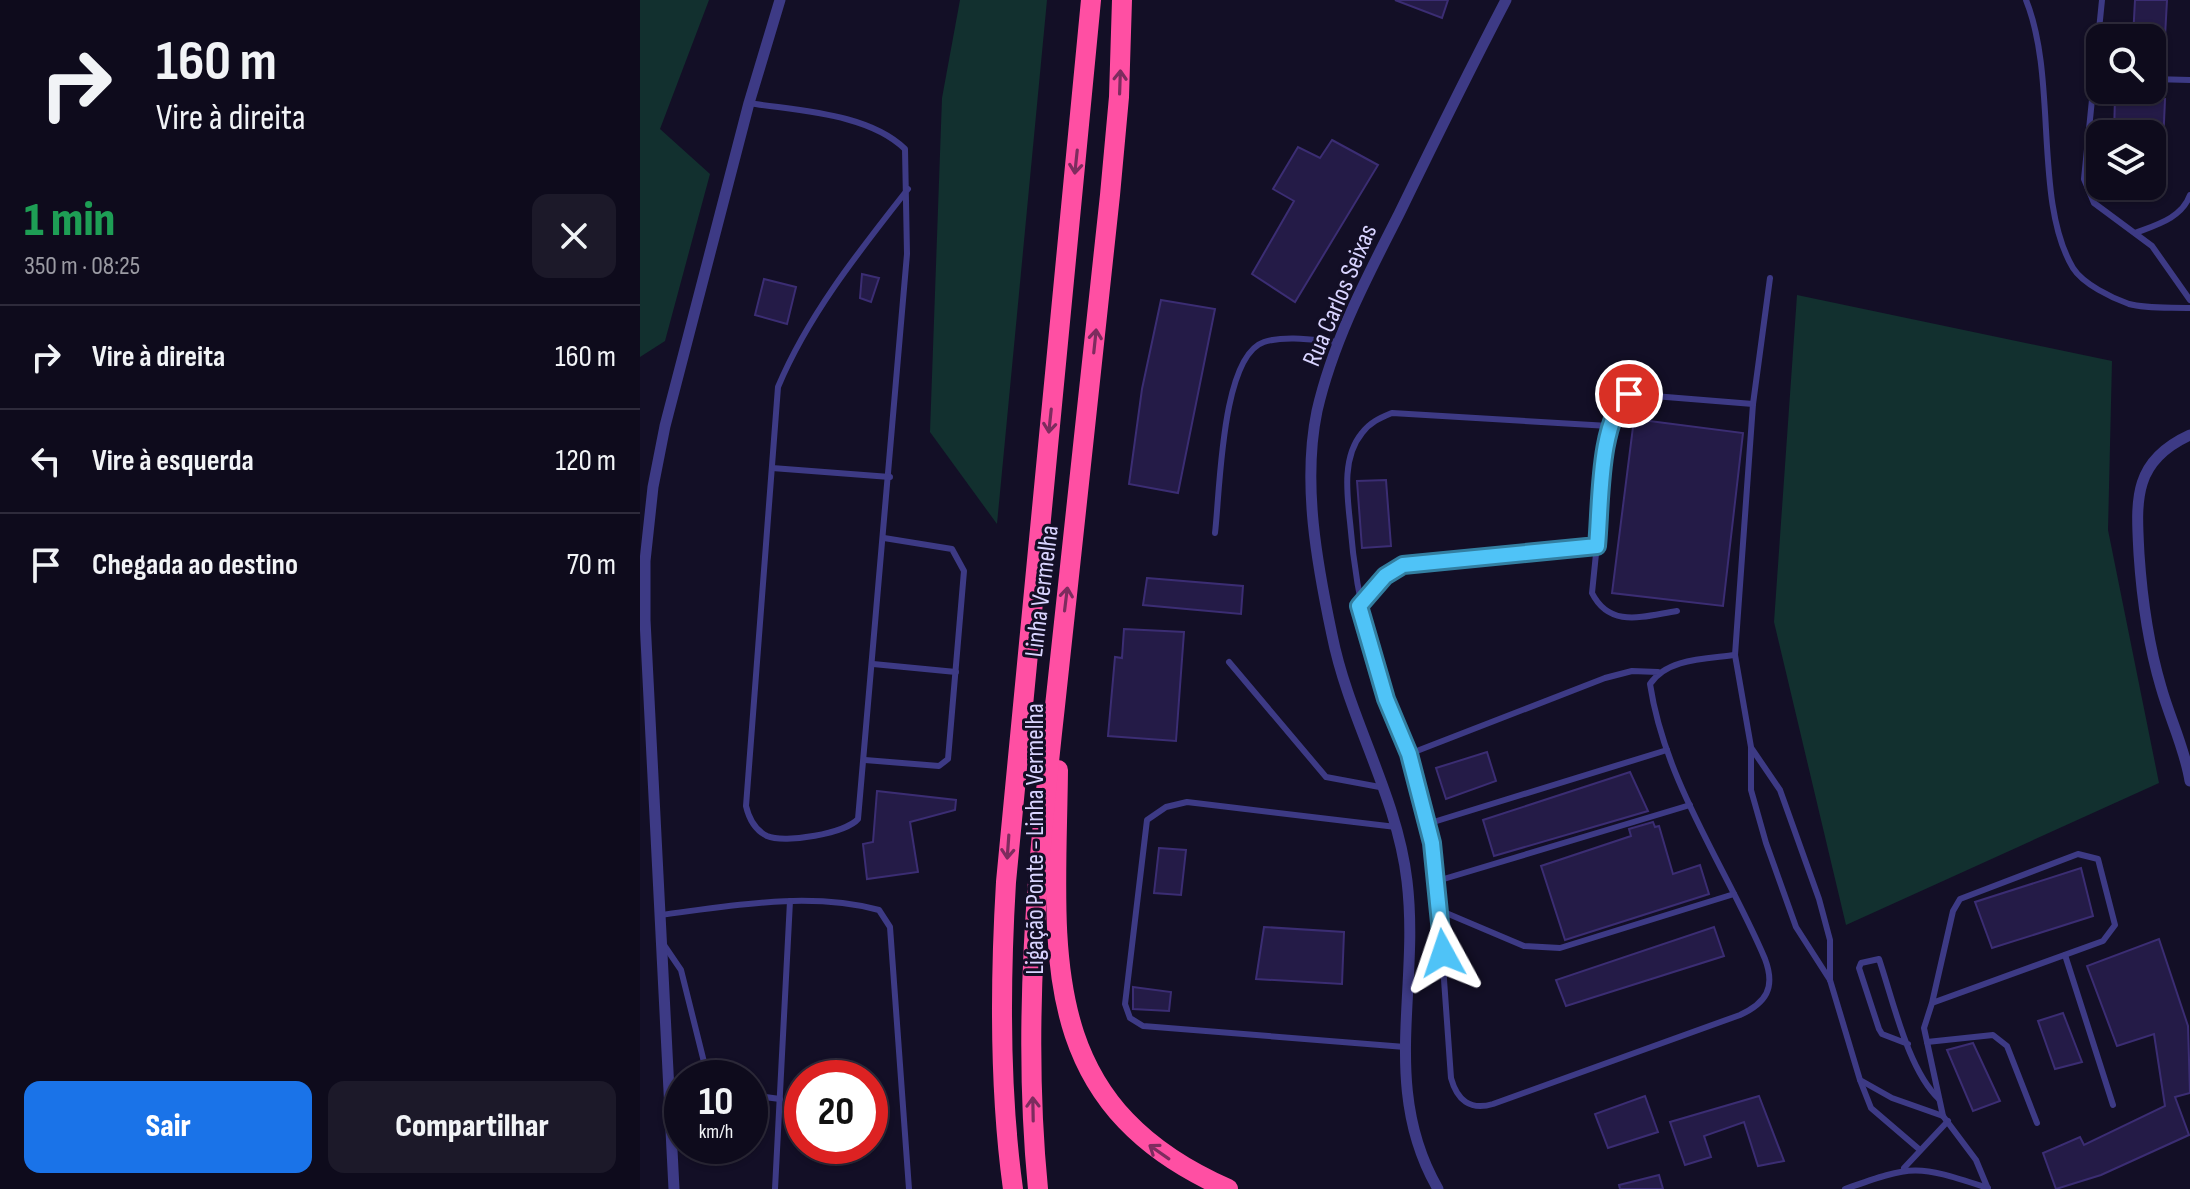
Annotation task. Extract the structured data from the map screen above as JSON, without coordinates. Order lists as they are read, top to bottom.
{
  "streets": {
    "highway": ["Linha Vermelha", "Ligação Ponte - Linha Vermelha"],
    "street": ["Rua Carlos Seixas"]
  },
  "crossings": [
    ["Linha Vermelha", "Ligação Ponte - Linha Vermelha"]
  ],
  "one_way": ["Ligação Ponte - Linha Vermelha"],
  "page": {
    "turn": ["160 m", "Vire à direita"],
    "heading": ["1 min", "350 m · 08:25"],
    "list": [
      {
        "name": "Vire à direita",
        "value": "160 m"
      },
      {
        "name": "Vire à esquerda",
        "value": "120 m"
      },
      {
        "name": "Chegada ao destino",
        "value": "70 m"
      }
    ],
    "speed": "10 km/h",
    "limit": "20",
    "buttons": ["Sair", "Compartilhar"]
  }
}
